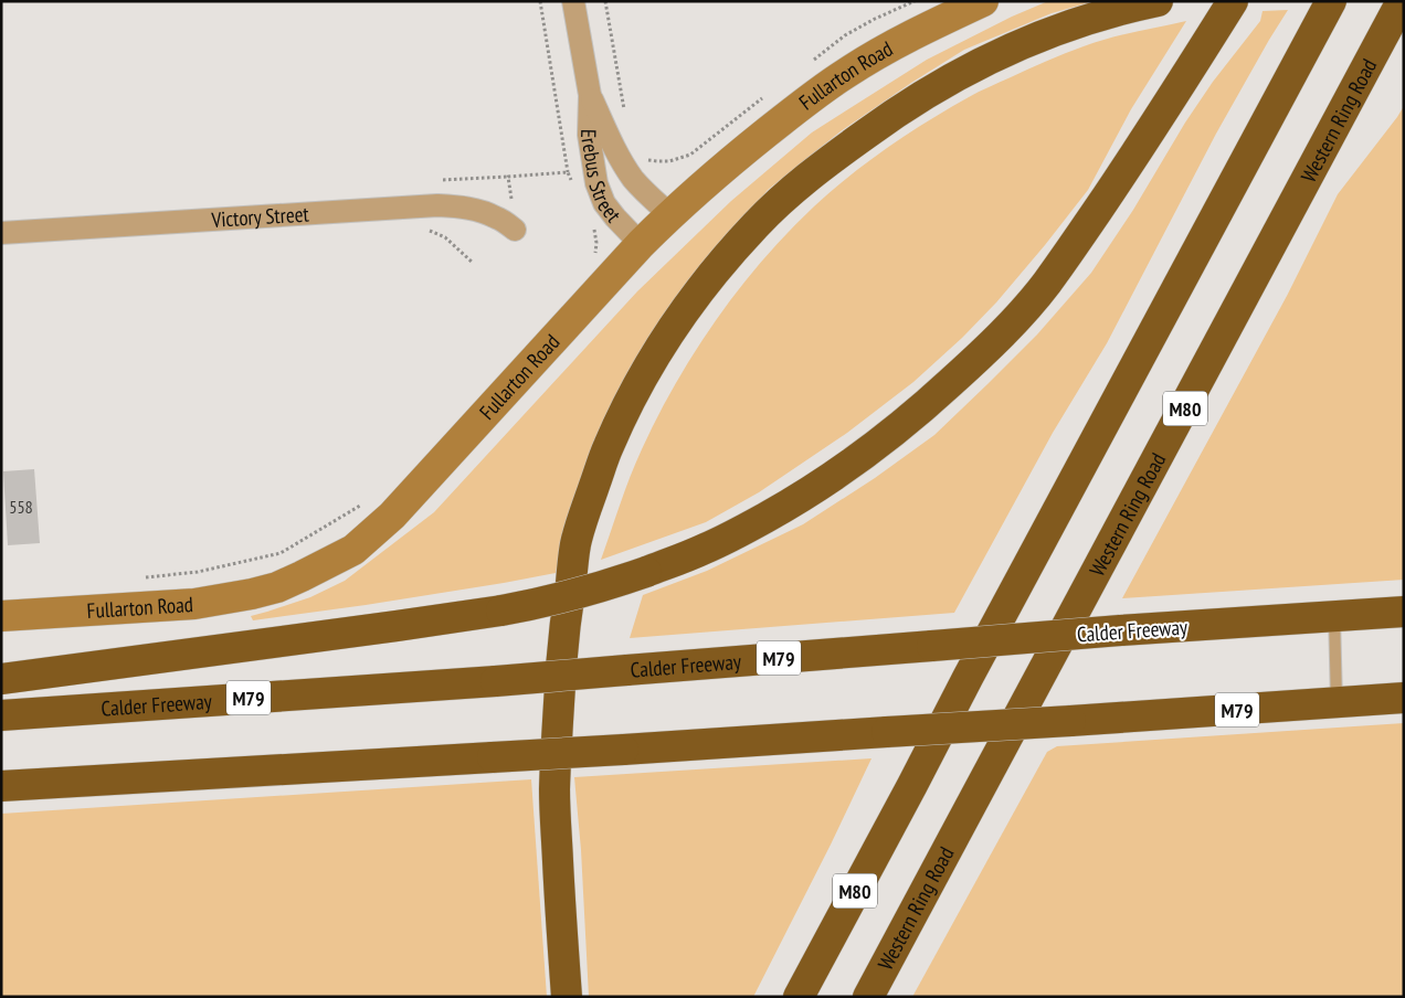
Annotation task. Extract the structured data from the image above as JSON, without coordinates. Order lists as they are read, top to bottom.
{
  "streets": {
    "highway": [
      "Western Ring Road",
      "M80",
      "Calder Freeway",
      "M79"
    ],
    "main road": ["Fullarton Road"],
    "street": ["Erebus Street", "Victory Street"]
  },
  "crossings": [
    ["Fullarton Road", "Erebus Street"]
  ],
  "house_numbers": ["558"]
}
